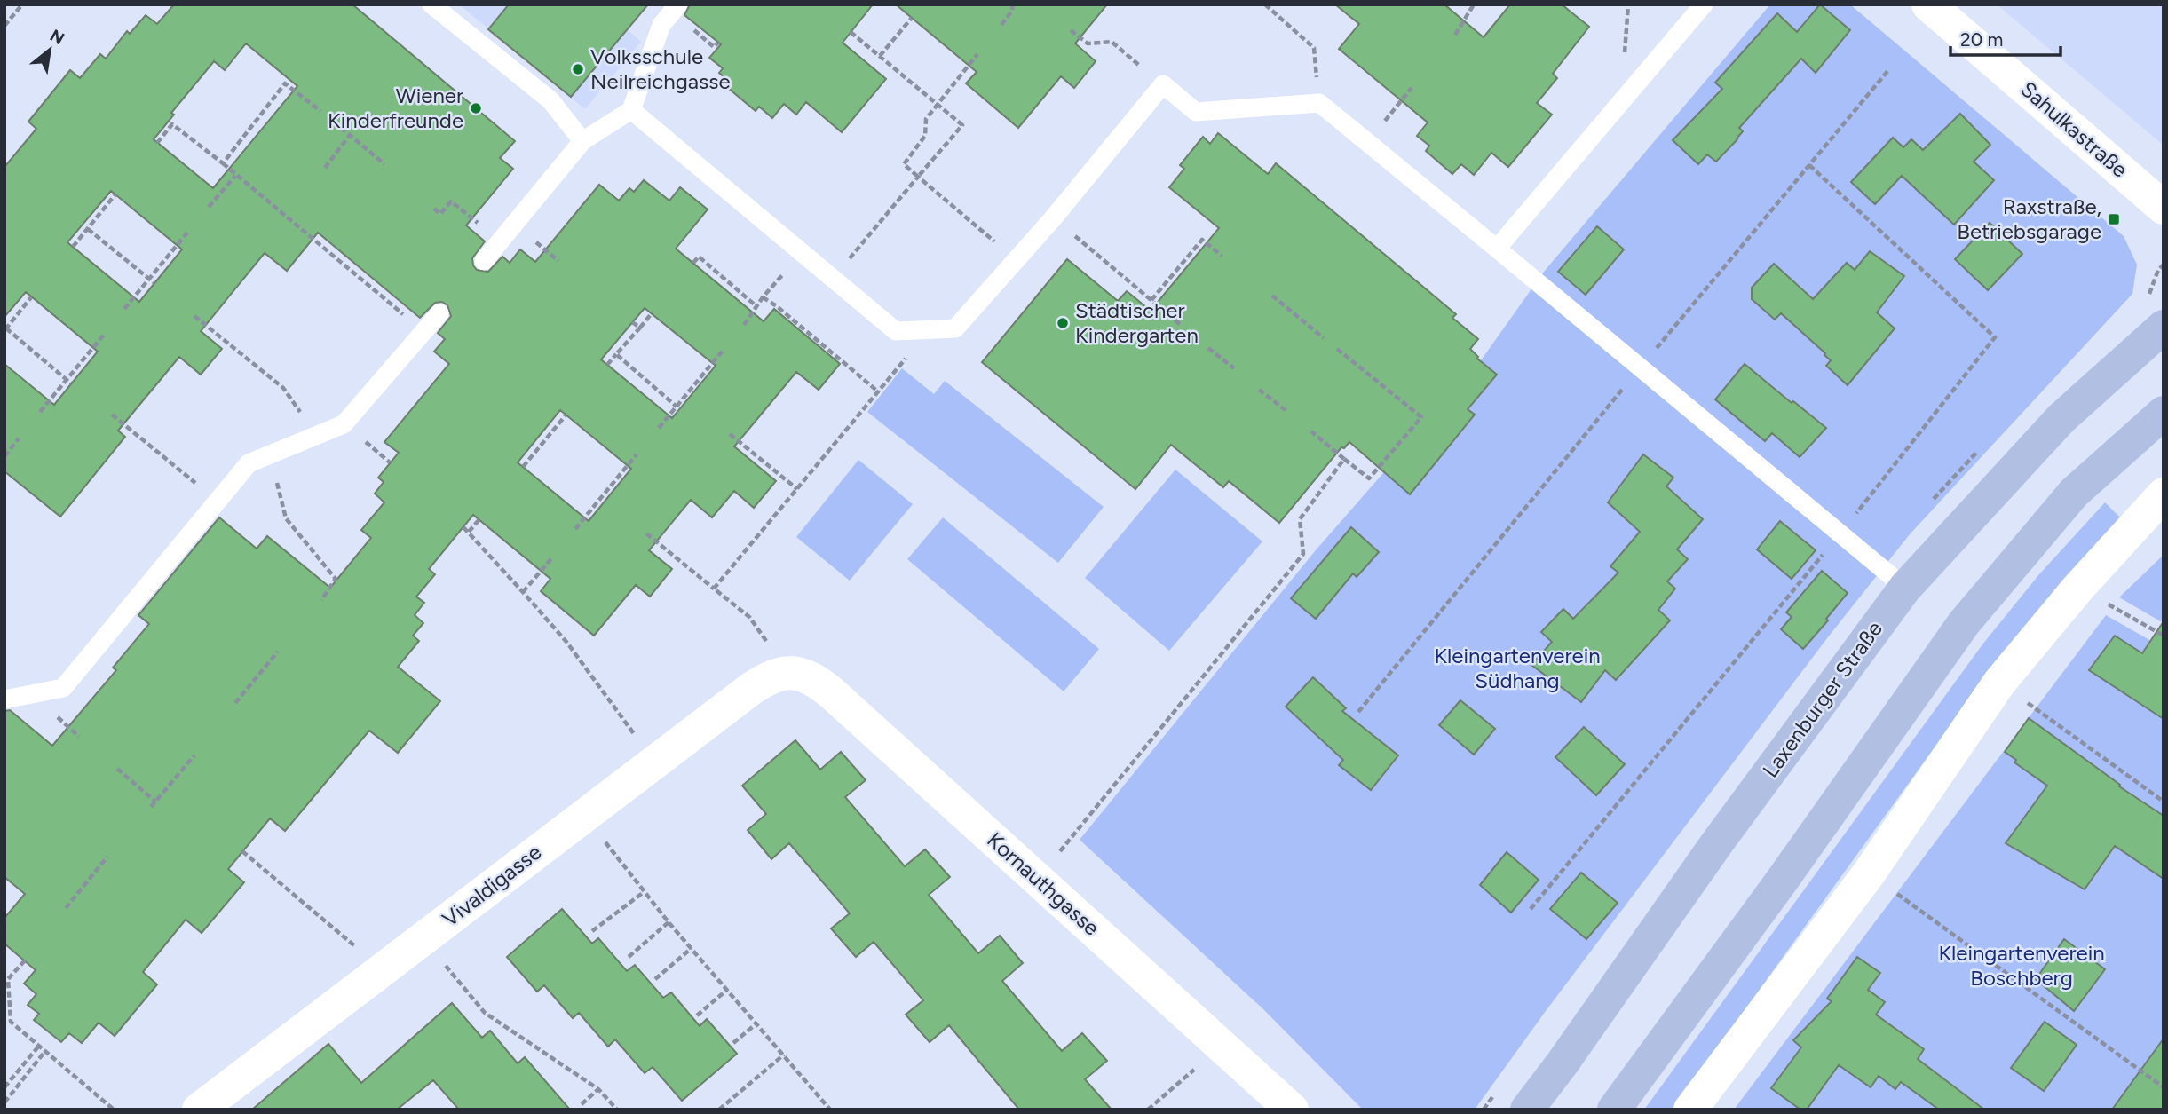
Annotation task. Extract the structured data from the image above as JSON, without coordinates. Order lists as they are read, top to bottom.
{
  "streets": {
    "main road": ["Laxenburger Straße"],
    "street": ["Sahulkastraße", "Kornauthgasse", "Vivaldigasse"]
  },
  "crossings": [
    ["Kornauthgasse", "Vivaldigasse"]
  ],
  "parks": ["Kleingartenverein Südhang", "Kleingartenverein Boschberg"],
  "places": {
    "other": ["Volksschule Neilreichgasse", "Wiener Kinderfreunde", "Städtischer Kindergarten"],
    "transit": ["Raxstraße, Betriebsgarage"]
  },
  "scale_bar": "20 m",
  "north": "top right"
}
